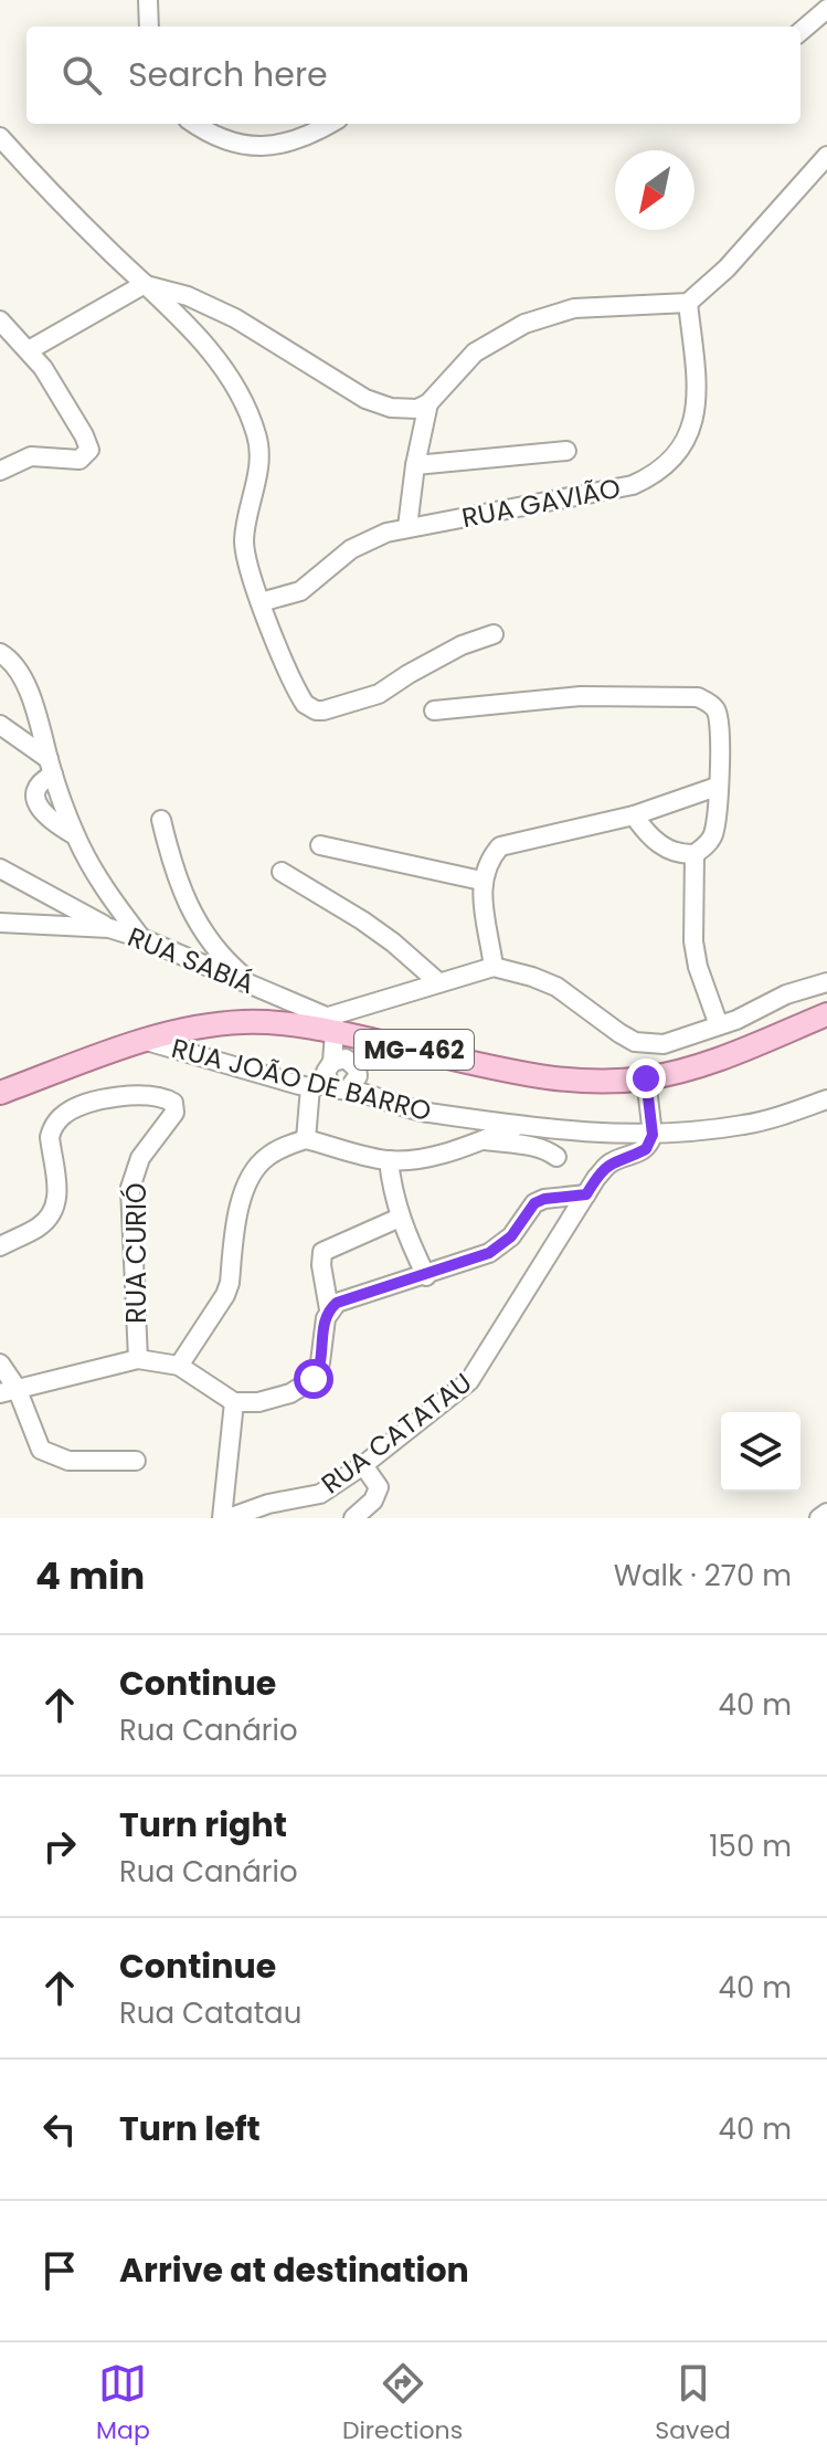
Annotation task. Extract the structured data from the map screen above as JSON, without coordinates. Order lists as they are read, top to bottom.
{
  "streets": {
    "main road": ["MG-462"],
    "street": [
      "RUA GAVIÃO",
      "RUA SABIÁ",
      "RUA JOÃO DE BARRO",
      "RUA CURIÓ",
      "RUA CATATAU"
    ]
  },
  "crossings": [
    ["RUA SABIÁ", "MG-462"],
    ["MG-462", "RUA JOÃO DE BARRO"],
    ["RUA JOÃO DE BARRO", "RUA CATATAU"]
  ],
  "north": "bottom left",
  "page": {
    "search": "Search here",
    "heading": ["4 min", "Walk · 270 m"],
    "list": [
      ["Continue", "Rua Canário", "40 m"],
      ["Turn right", "Rua Canário", "150 m"],
      ["Continue", "Rua Catatau", "40 m"],
      ["Turn left", "40 m"],
      "Arrive at destination"
    ],
    "nav": ["Map", "Directions", "Saved"]
  }
}
